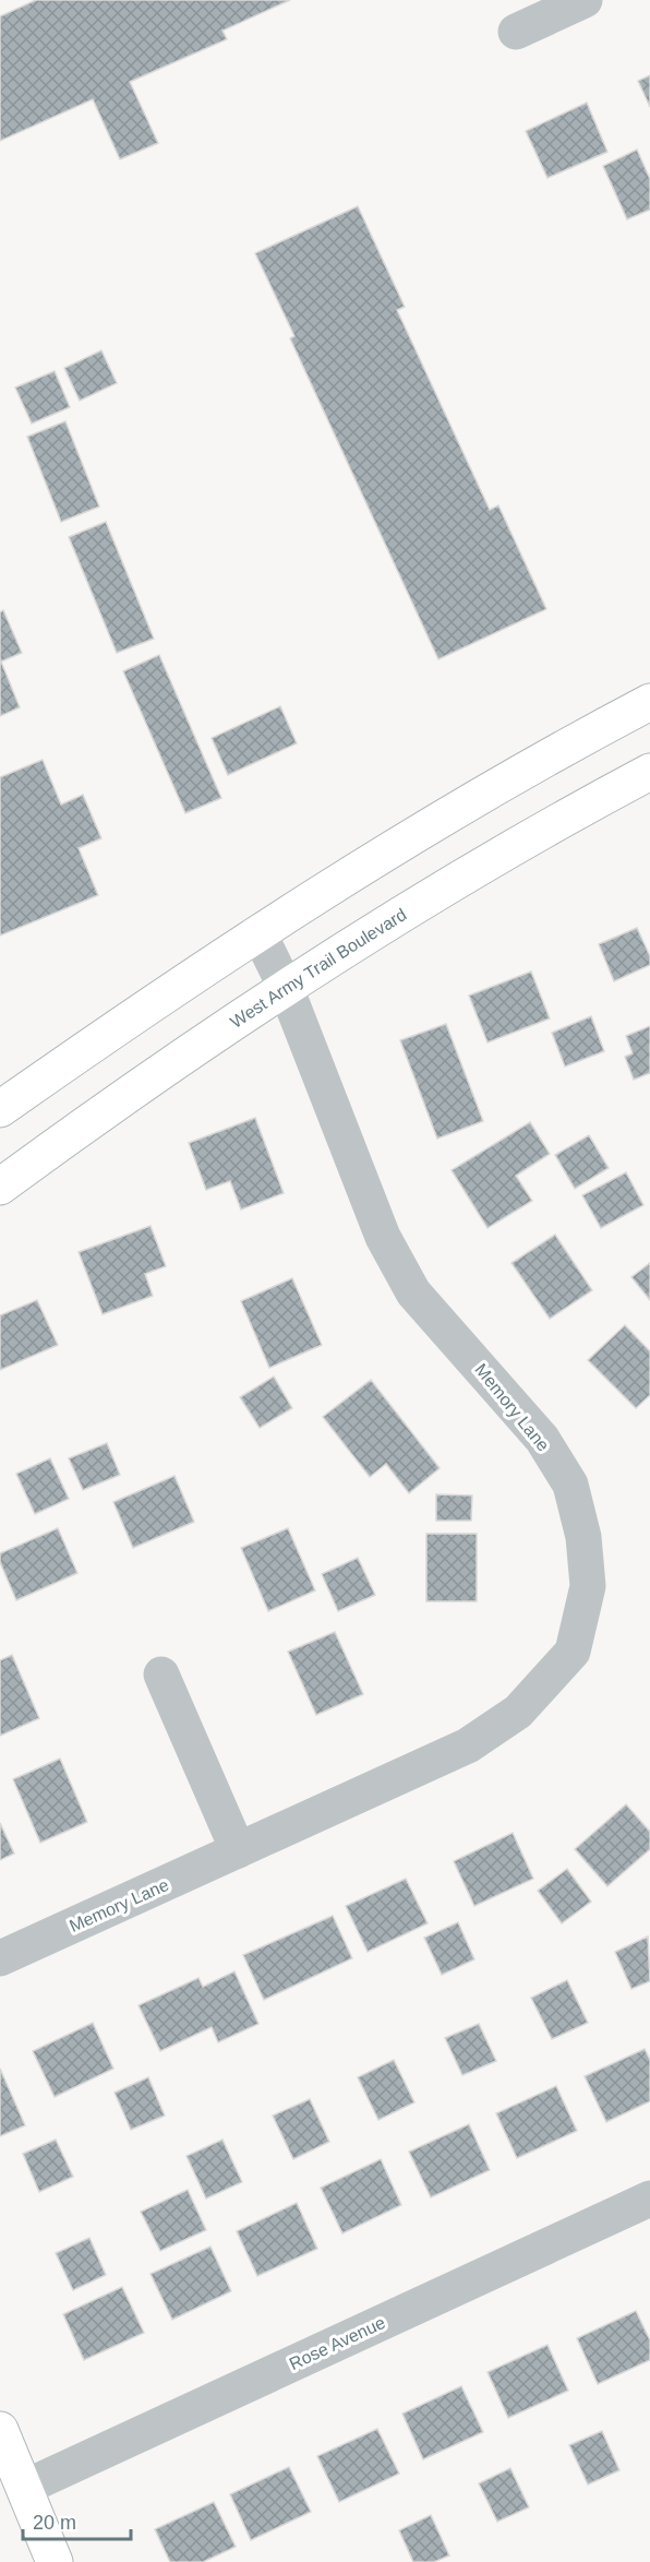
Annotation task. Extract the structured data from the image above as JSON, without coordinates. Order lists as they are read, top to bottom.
{
  "streets": {
    "main road": ["West Army Trail Boulevard"],
    "street": ["Memory Lane", "Rose Avenue"]
  },
  "crossings": [
    ["West Army Trail Boulevard", "Memory Lane"]
  ],
  "scale_bar": "20 m"
}
